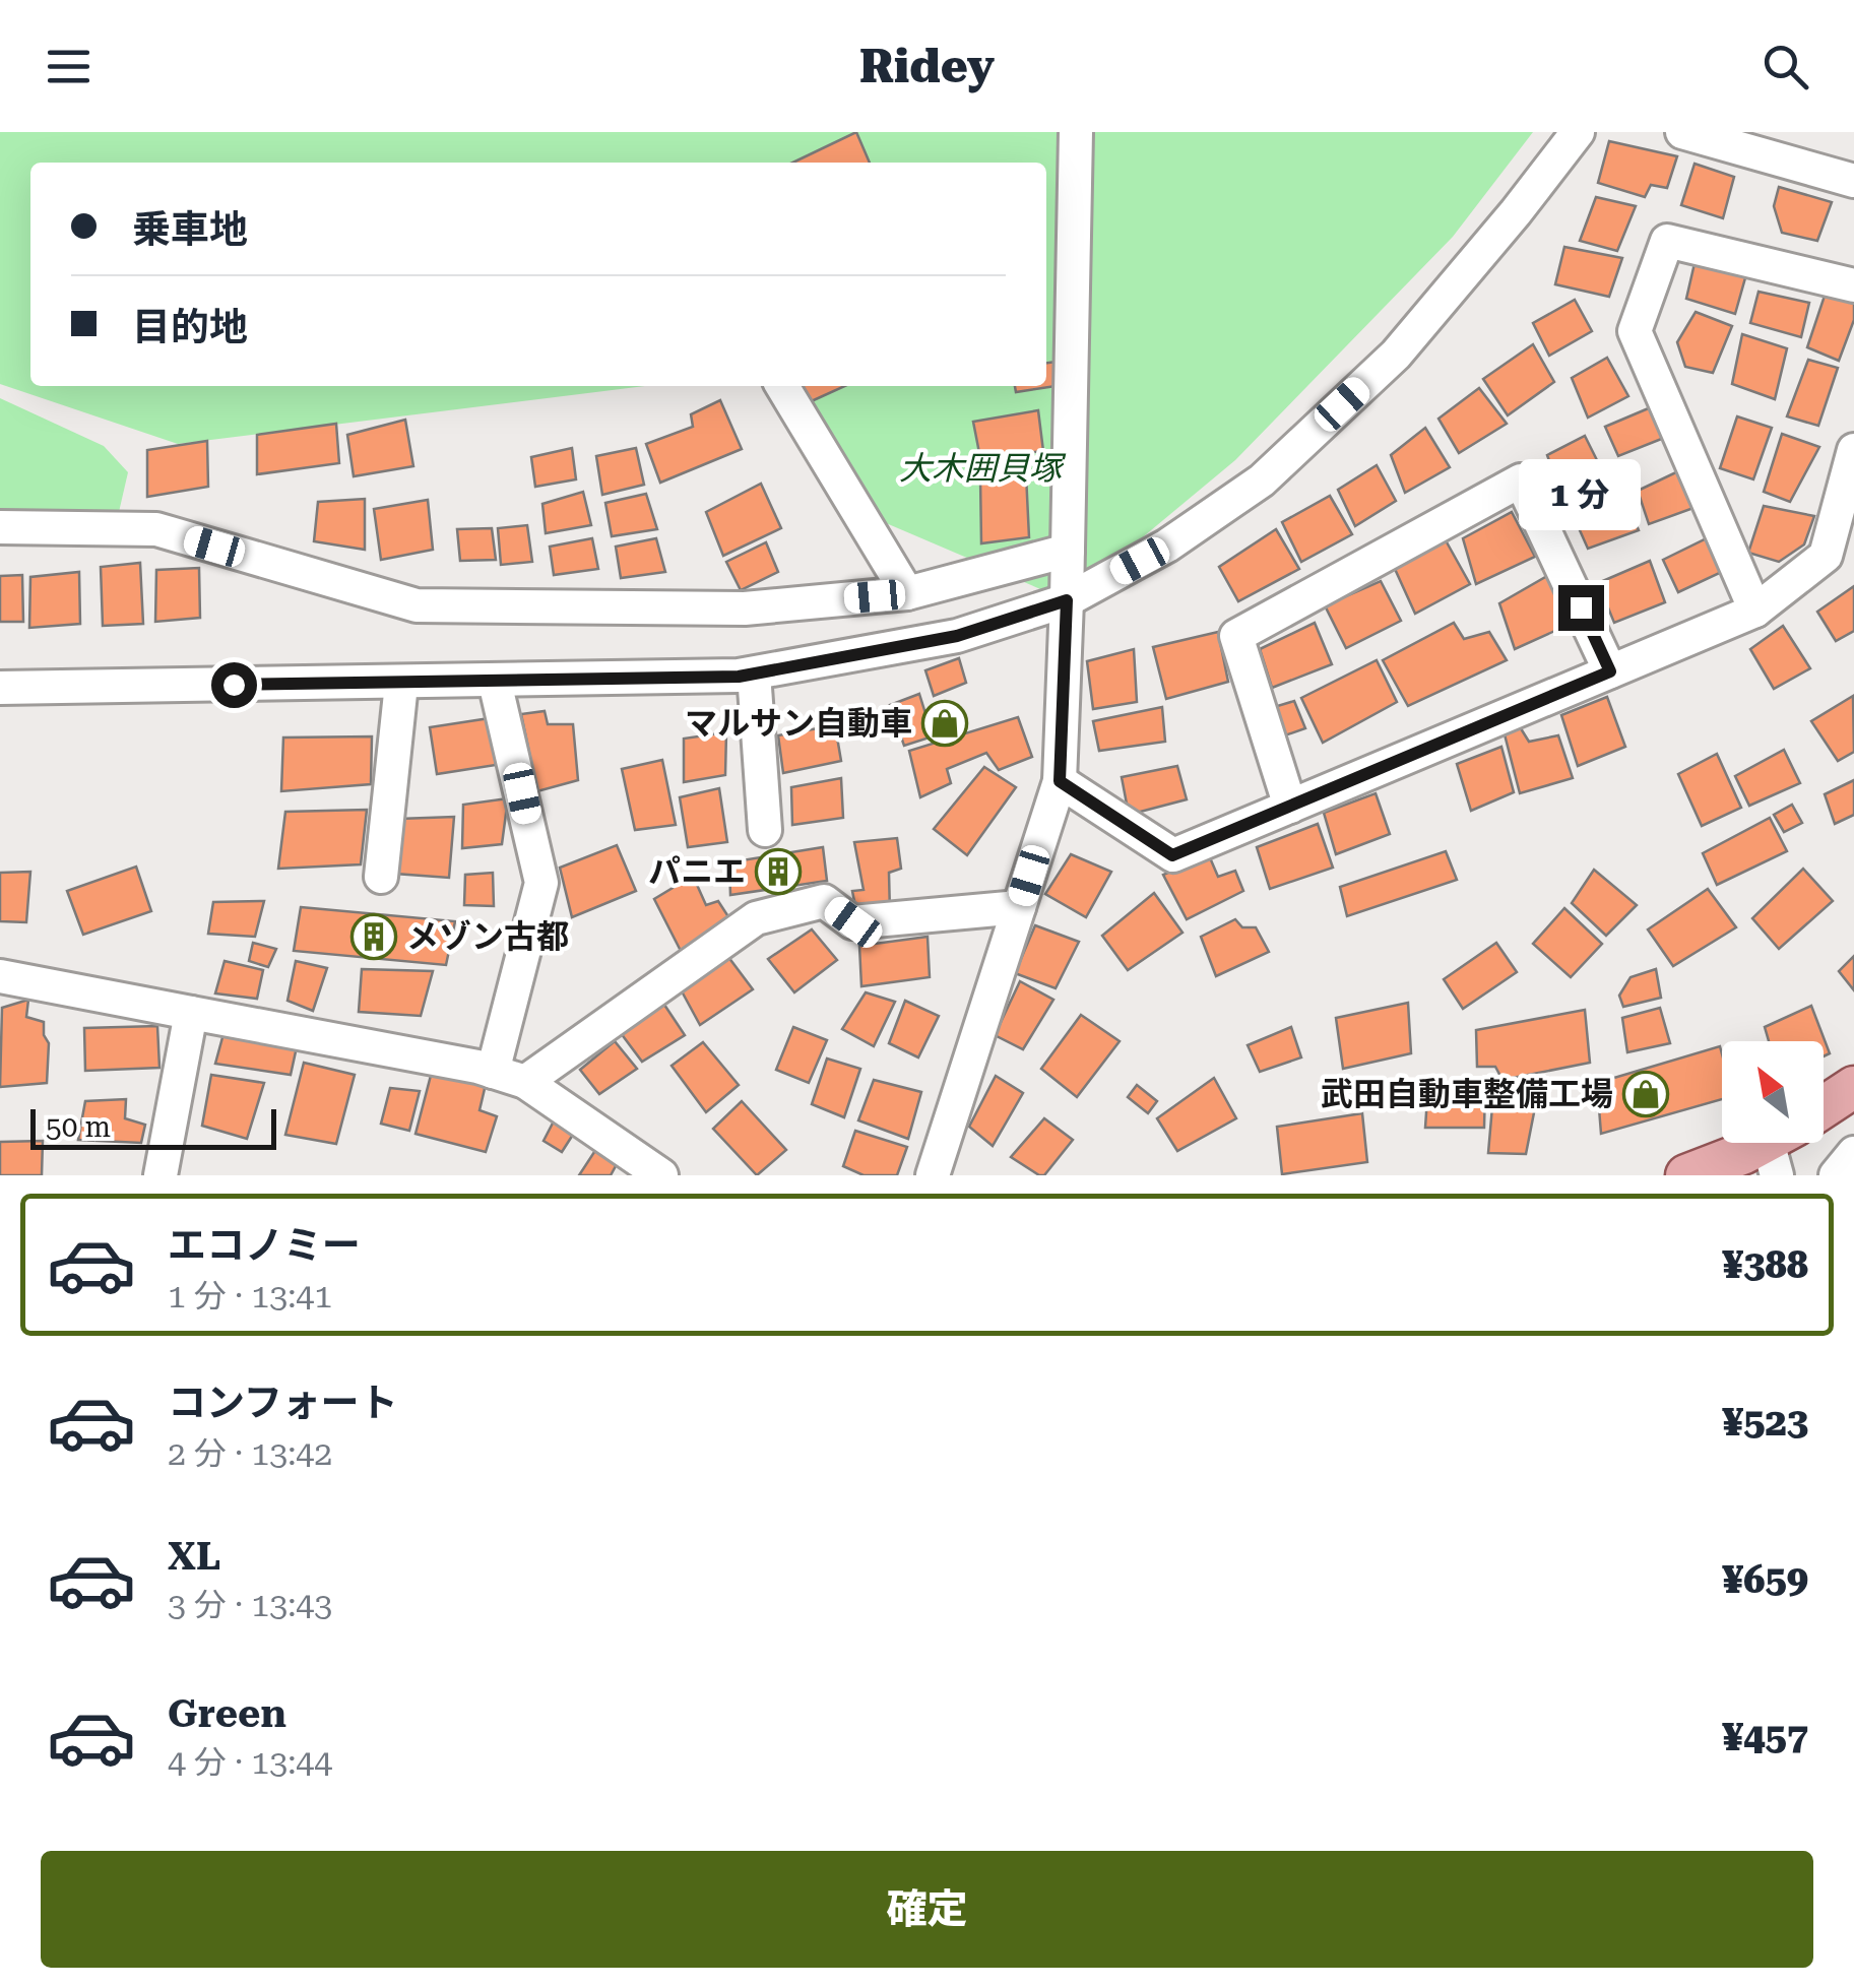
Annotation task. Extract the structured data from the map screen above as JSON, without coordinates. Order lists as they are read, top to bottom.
{
  "parks": ["大木囲貝塚"],
  "places": {
    "shop": ["マルサン自動車", "武田自動車整備工場"],
    "building": ["パニエ", "メゾン古都"]
  },
  "scale_bar": "50 m",
  "north": "top left",
  "page": {
    "header": "Ridey",
    "banner": ["乗車地", "目的地"],
    "bubble": "1 分",
    "scale": "50 m",
    "list": [
      {
        "name": "エコノミー",
        "note": "1 分 · 13:41",
        "value": "¥388"
      },
      {
        "name": "コンフォート",
        "note": "2 分 · 13:42",
        "value": "¥523"
      },
      {
        "name": "XL",
        "note": "3 分 · 13:43",
        "value": "¥659"
      },
      {
        "name": "Green",
        "note": "4 分 · 13:44",
        "value": "¥457"
      }
    ],
    "buttons": "確定"
  }
}
